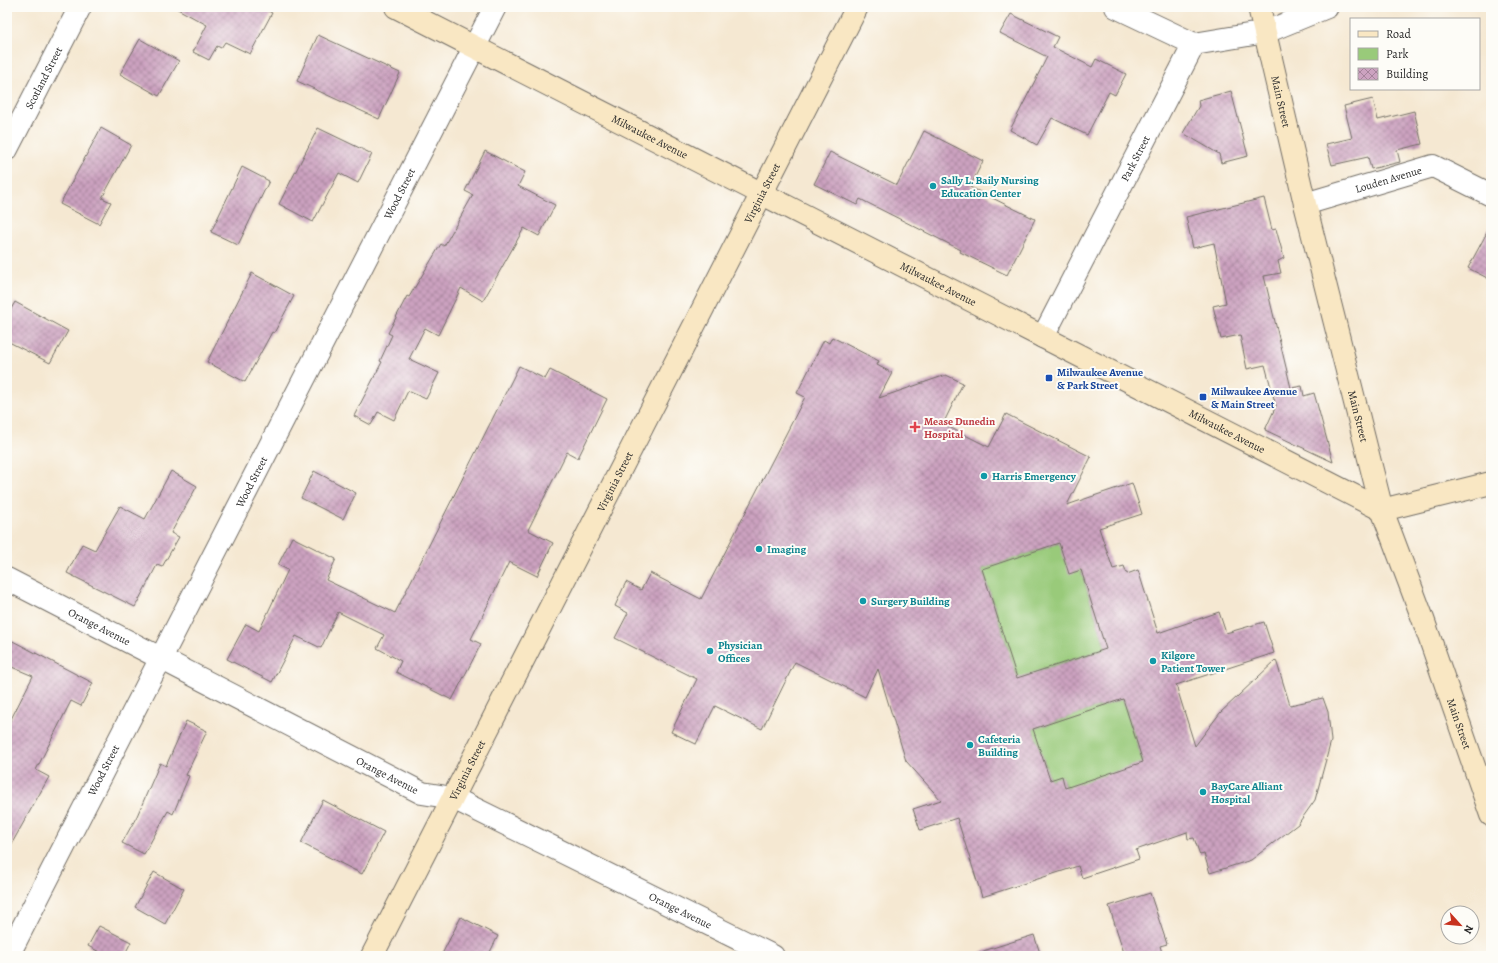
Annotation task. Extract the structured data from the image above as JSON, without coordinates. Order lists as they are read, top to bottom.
{
  "streets": {
    "street": [
      "Scotland Street",
      "Main Street",
      "Milwaukee Avenue",
      "Park Street",
      "Louden Avenue",
      "Wood Street",
      "Virginia Street",
      "Orange Avenue"
    ]
  },
  "crossings": [
    ["Main Street", "Milwaukee Avenue"],
    ["Main Street", "Louden Avenue"],
    ["Milwaukee Avenue", "Park Street"],
    ["Milwaukee Avenue", "Wood Street"],
    ["Milwaukee Avenue", "Virginia Street"],
    ["Wood Street", "Orange Avenue"],
    ["Virginia Street", "Orange Avenue"]
  ],
  "places": {
    "other": [
      "Sally L. Baily Nursing Education Center",
      "Harris Emergency",
      "Imaging",
      "Surgery Building",
      "Physician Offices",
      "Kilgore Patient Tower",
      "Cafeteria Building",
      "BayCare Alliant Hospital"
    ],
    "transit": ["Milwaukee Avenue & Park Street", "Milwaukee Avenue & Main Street"],
    "health": ["Mease Dunedin Hospital"]
  },
  "legend": ["Road", "Park", "Building"],
  "north": "bottom right"
}
